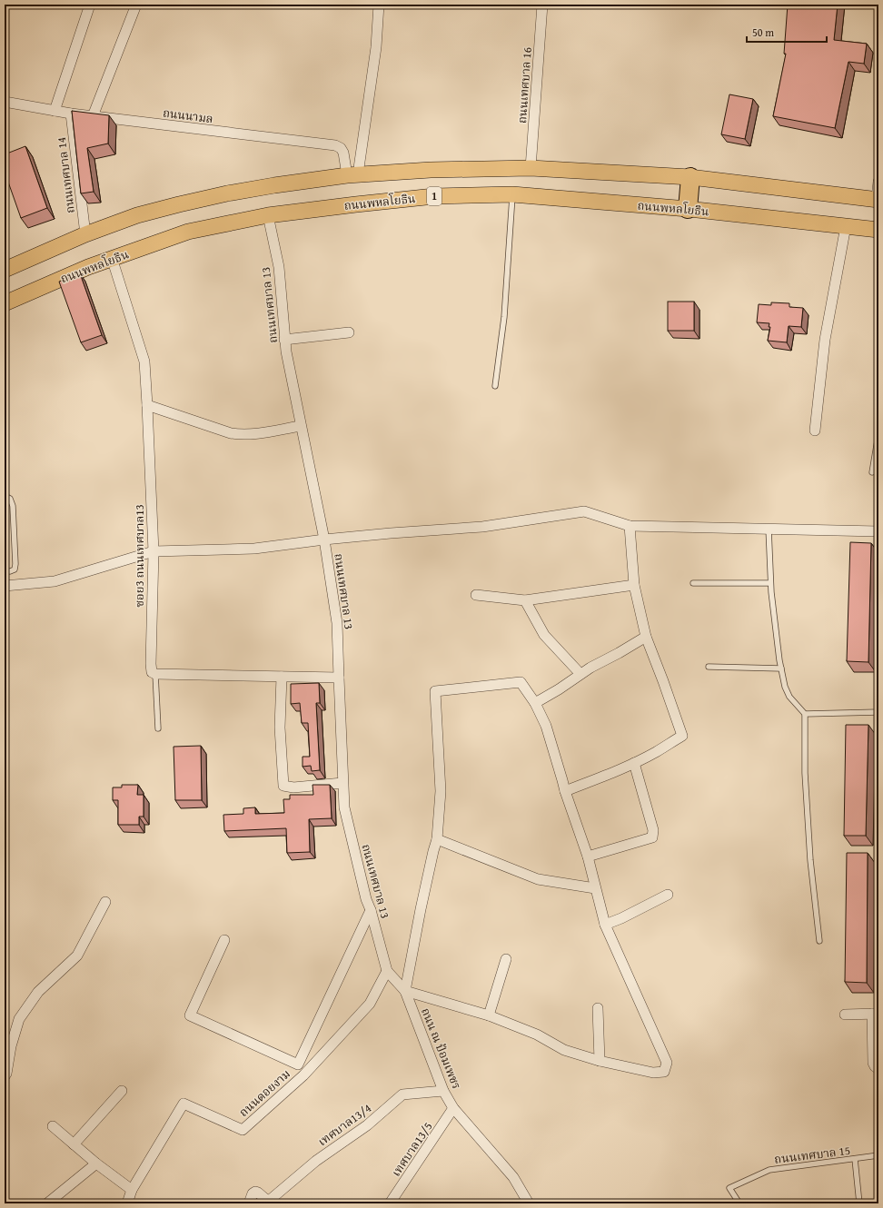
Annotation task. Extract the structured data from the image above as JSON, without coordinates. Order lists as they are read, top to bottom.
{
  "streets": {
    "main road": ["1", "ถนนพหลโยธิน"],
    "street": [
      "ถนนเทศบาล 16",
      "ถนนนามล",
      "ถนนเทศบาล 14",
      "ถนนเทศบาล 13",
      "ซอย3 ถนนเทศบาล13",
      "ถนน ณ ป้อมเพชร",
      "ถนนดอยงาม",
      "เทศบาล13/4",
      "เทศบาล13/5"
    ],
    "lane": ["ถนนเทศบาล 15"]
  },
  "crossings": [
    ["ถนนเทศบาล 16", "1"],
    ["ถนนนามล", "ถนนเทศบาล 14"],
    ["ถนนนามล", "1"],
    ["ถนนเทศบาล 14", "1"],
    ["ถนนพหลโยธิน", "ถนนเทศบาล 13"],
    ["ถนนพหลโยธิน", "ซอย3 ถนนเทศบาล13"],
    ["ถนนเทศบาล 13", "ถนน ณ ป้อมเพชร"],
    ["ถนนเทศบาล 13", "ถนนดอยงาม"],
    ["ถนน ณ ป้อมเพชร", "ถนนดอยงาม"],
    ["ถนน ณ ป้อมเพชร", "เทศบาล13/4"],
    ["ถนน ณ ป้อมเพชร", "เทศบาล13/5"]
  ],
  "scale_bar": "50 m"
}
